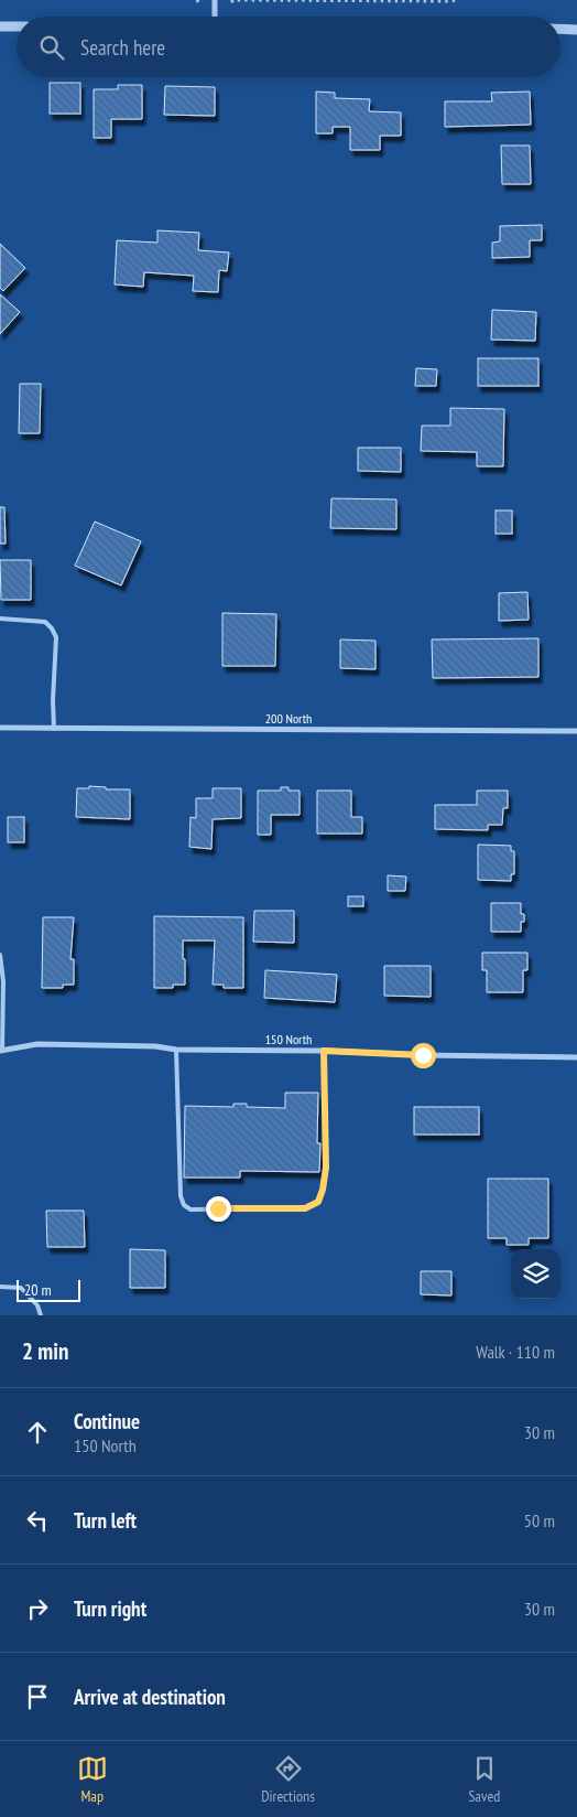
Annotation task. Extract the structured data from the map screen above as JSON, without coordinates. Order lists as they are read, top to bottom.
{
  "streets": {
    "street": ["200 North", "150 North"]
  },
  "scale_bar": "20 m",
  "page": {
    "search": "Search here",
    "scale": "20 m",
    "heading": ["2 min", "Walk · 110 m"],
    "list": [
      ["Continue", "150 North", "30 m"],
      ["Turn left", "50 m"],
      ["Turn right", "30 m"],
      "Arrive at destination"
    ],
    "nav": ["Map", "Directions", "Saved"]
  }
}
